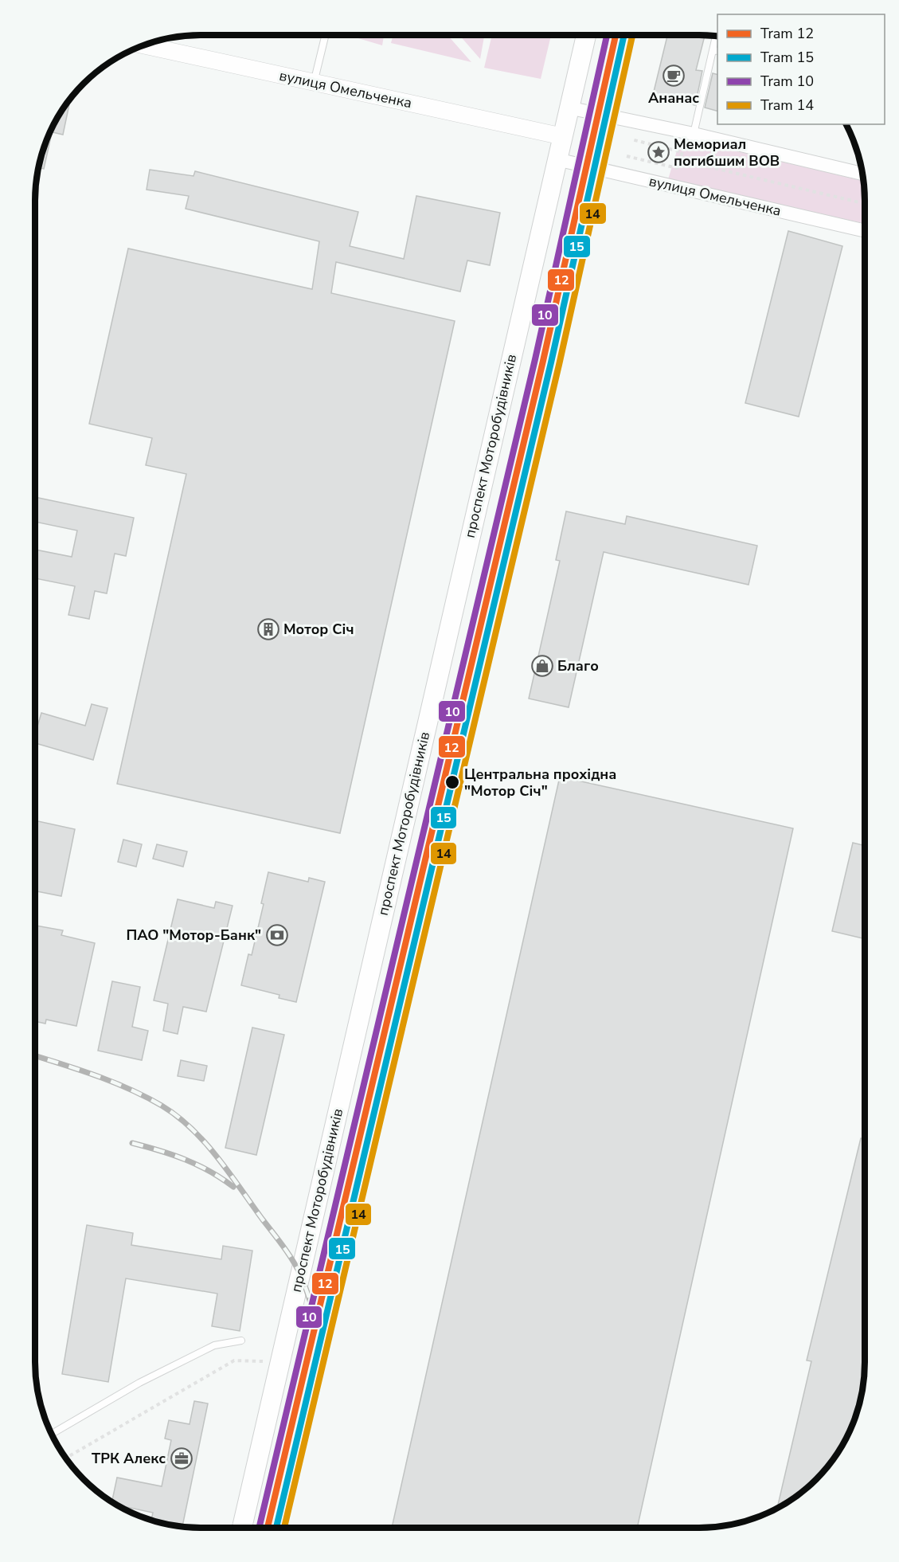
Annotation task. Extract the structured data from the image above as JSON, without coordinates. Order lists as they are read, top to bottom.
{
  "streets": {
    "main road": ["проспект Моторобудівників"],
    "street": ["вулиця Омельченка"]
  },
  "crossings": [
    ["вулиця Омельченка", "проспект Моторобудівників"]
  ],
  "places": {
    "cafe": ["Ананас"],
    "place": ["Мемориал погибшим ВОВ"],
    "building": ["Мотор Січ"],
    "shop": ["Благо"],
    "other": ["Центральна прохідна \"Мотор Січ\""],
    "bank": ["ПАО \"Мотор-Банк\""],
    "office": ["ТРК Алекс"]
  },
  "lines": [
    "tram line 12",
    "tram line 15",
    "tram line 10",
    "tram line 14"
  ],
  "legend": [
    "Tram 12",
    "Tram 15",
    "Tram 10",
    "Tram 14"
  ]
}
